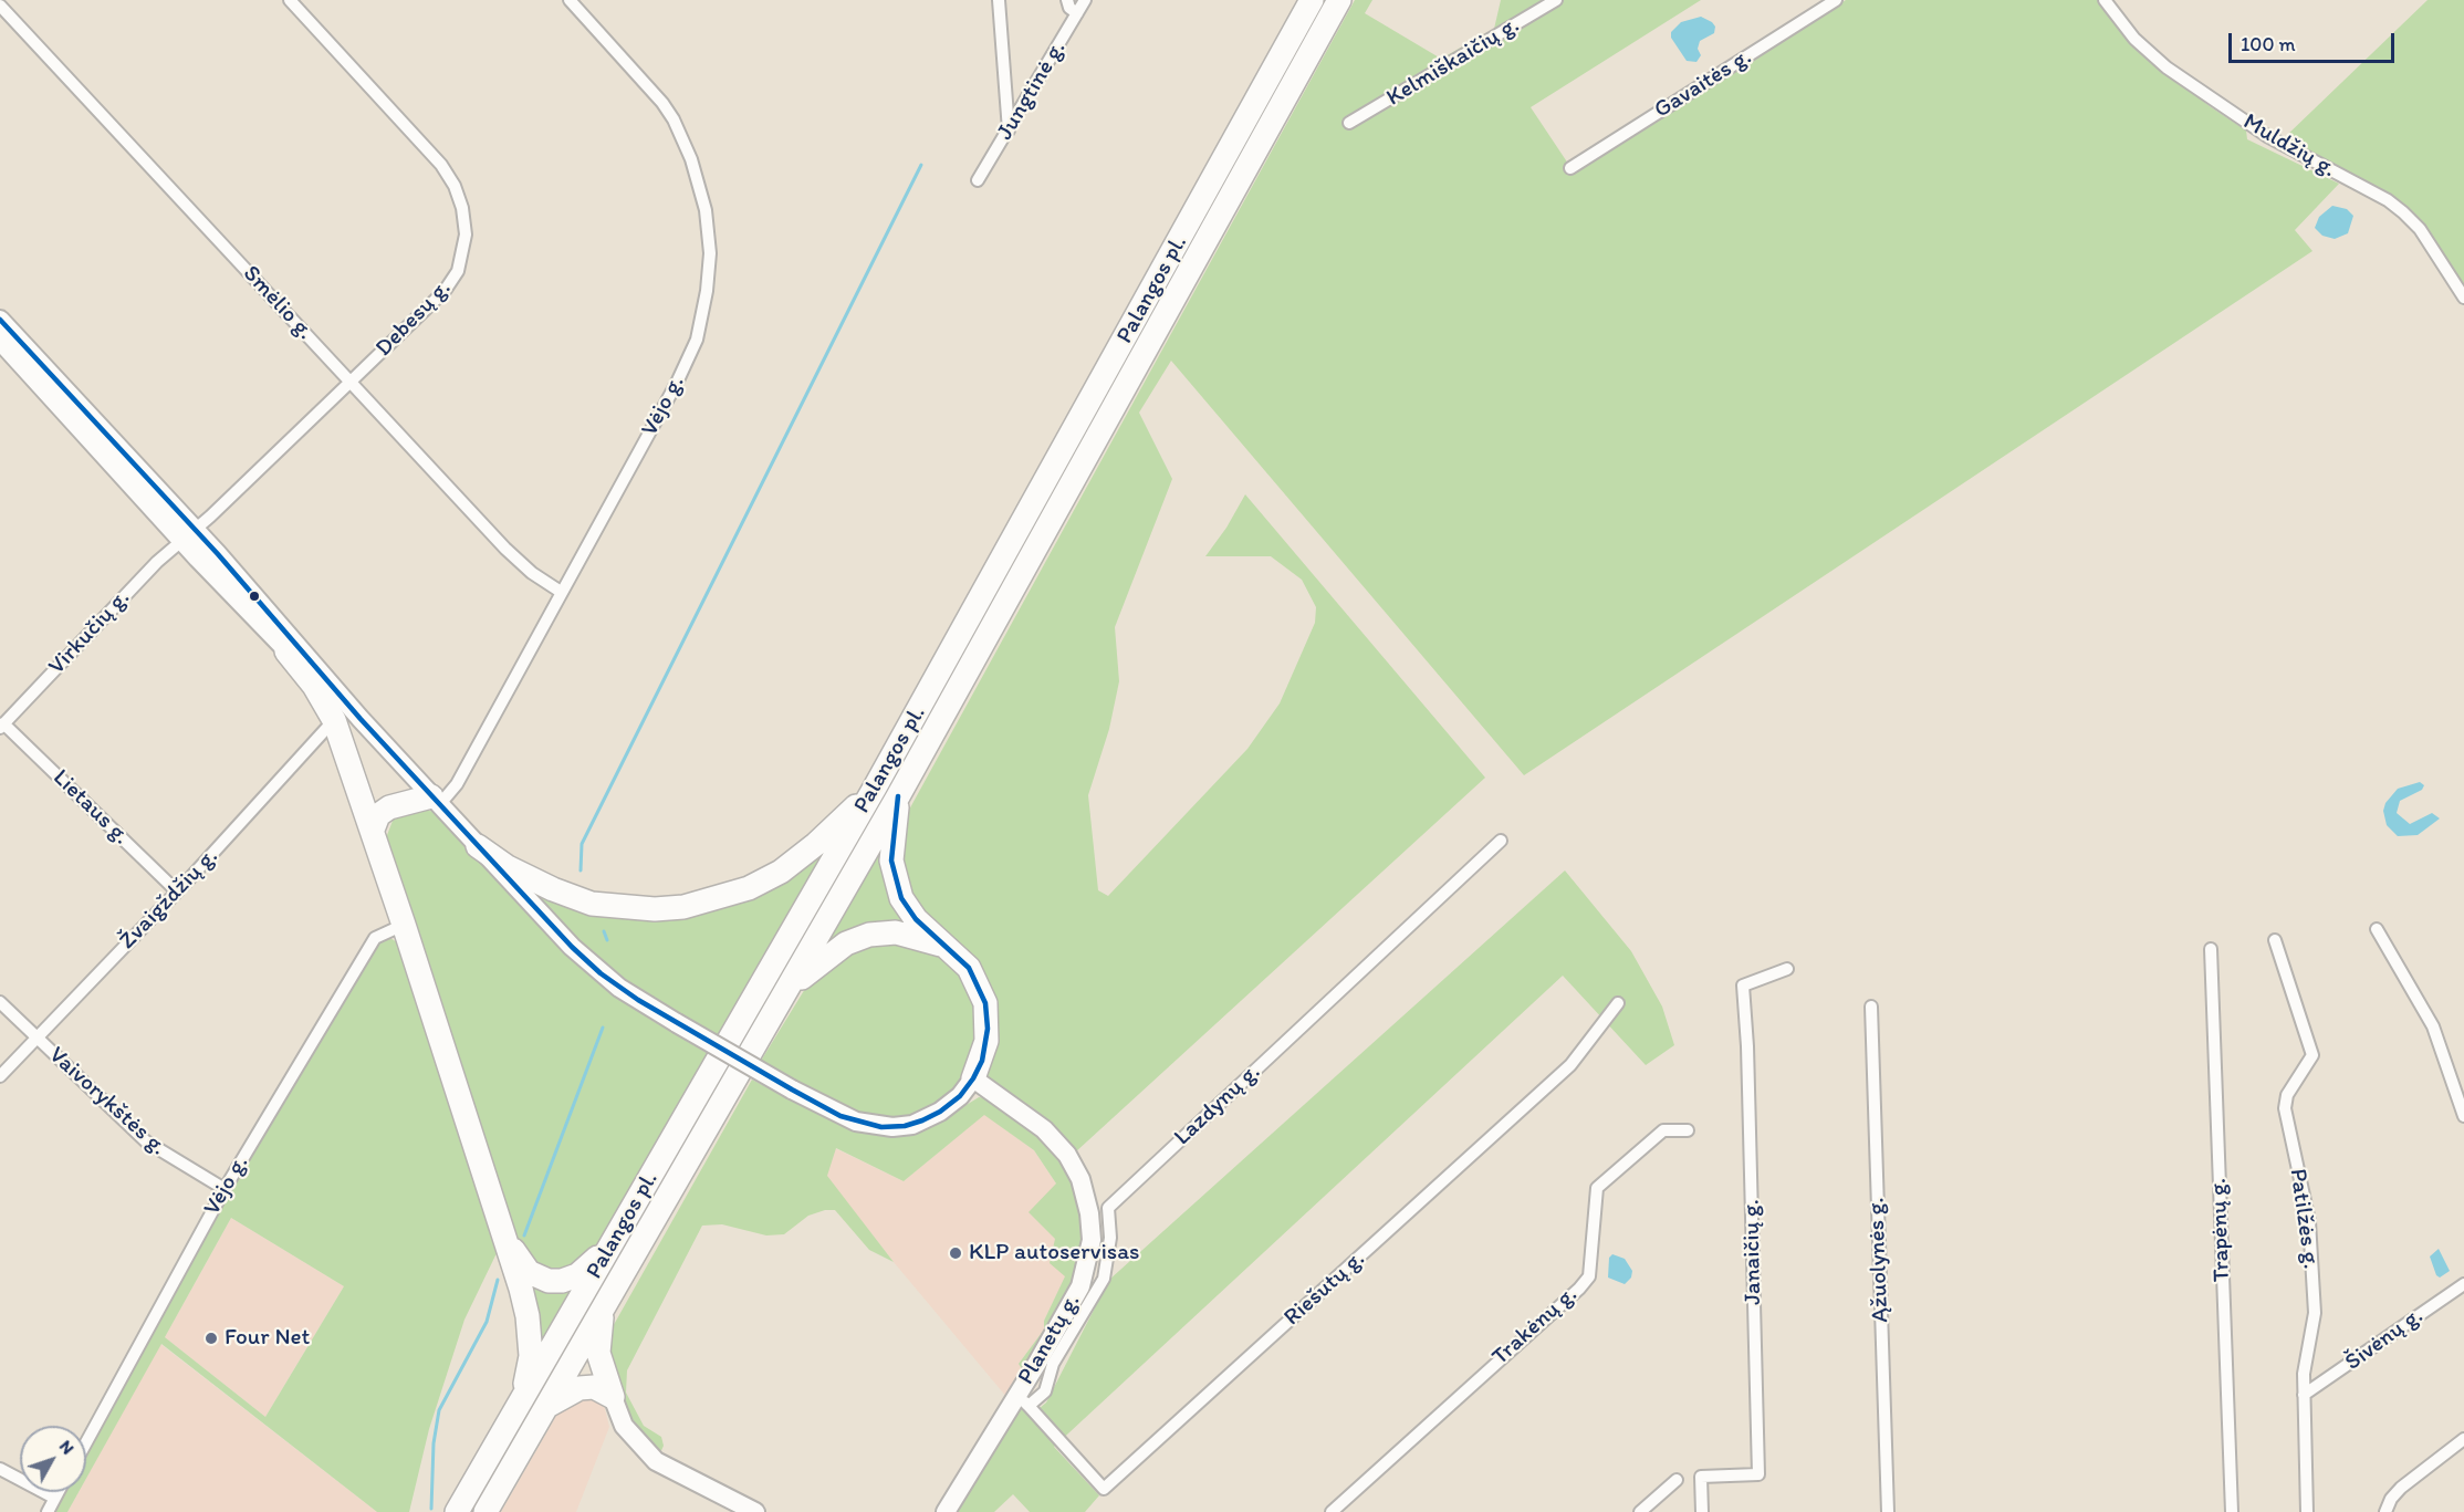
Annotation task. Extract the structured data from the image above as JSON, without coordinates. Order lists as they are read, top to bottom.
{
  "streets": {
    "highway": ["Palangos pl."],
    "main road": ["Planetų g."],
    "street": [
      "Kelmiškaičių g.",
      "Gavaitės g.",
      "Jungtinė g.",
      "Muldžių g.",
      "Smėlio g.",
      "Debesų g.",
      "Vėjo g.",
      "Virkučių g.",
      "Lietaus g.",
      "Žvaigždžių g.",
      "Vaivorykštės g.",
      "Lazdynų g.",
      "Patilžės g.",
      "Trapėnų g.",
      "Janaičių g.",
      "Ąžuolynės g.",
      "Riešutų g.",
      "Trakėnų g.",
      "Šivėnų g."
    ]
  },
  "crossings": [
    ["Smėlio g.", "Debesų g."],
    ["Smėlio g.", "Vėjo g."],
    ["Debesų g.", "Virkučių g."],
    ["Vėjo g.", "Vaivorykštės g."],
    ["Virkučių g.", "Lietaus g."],
    ["Lietaus g.", "Žvaigždžių g."],
    ["Žvaigždžių g.", "Vaivorykštės g."],
    ["Lazdynų g.", "Riešutų g."],
    ["Lazdynų g.", "Planetų g."],
    ["Patilžės g.", "Šivėnų g."],
    ["Riešutų g.", "Planetų g."]
  ],
  "places": ["KLP autoservisas", "Four Net"],
  "scale_bar": "100 m",
  "north": "top right"
}
